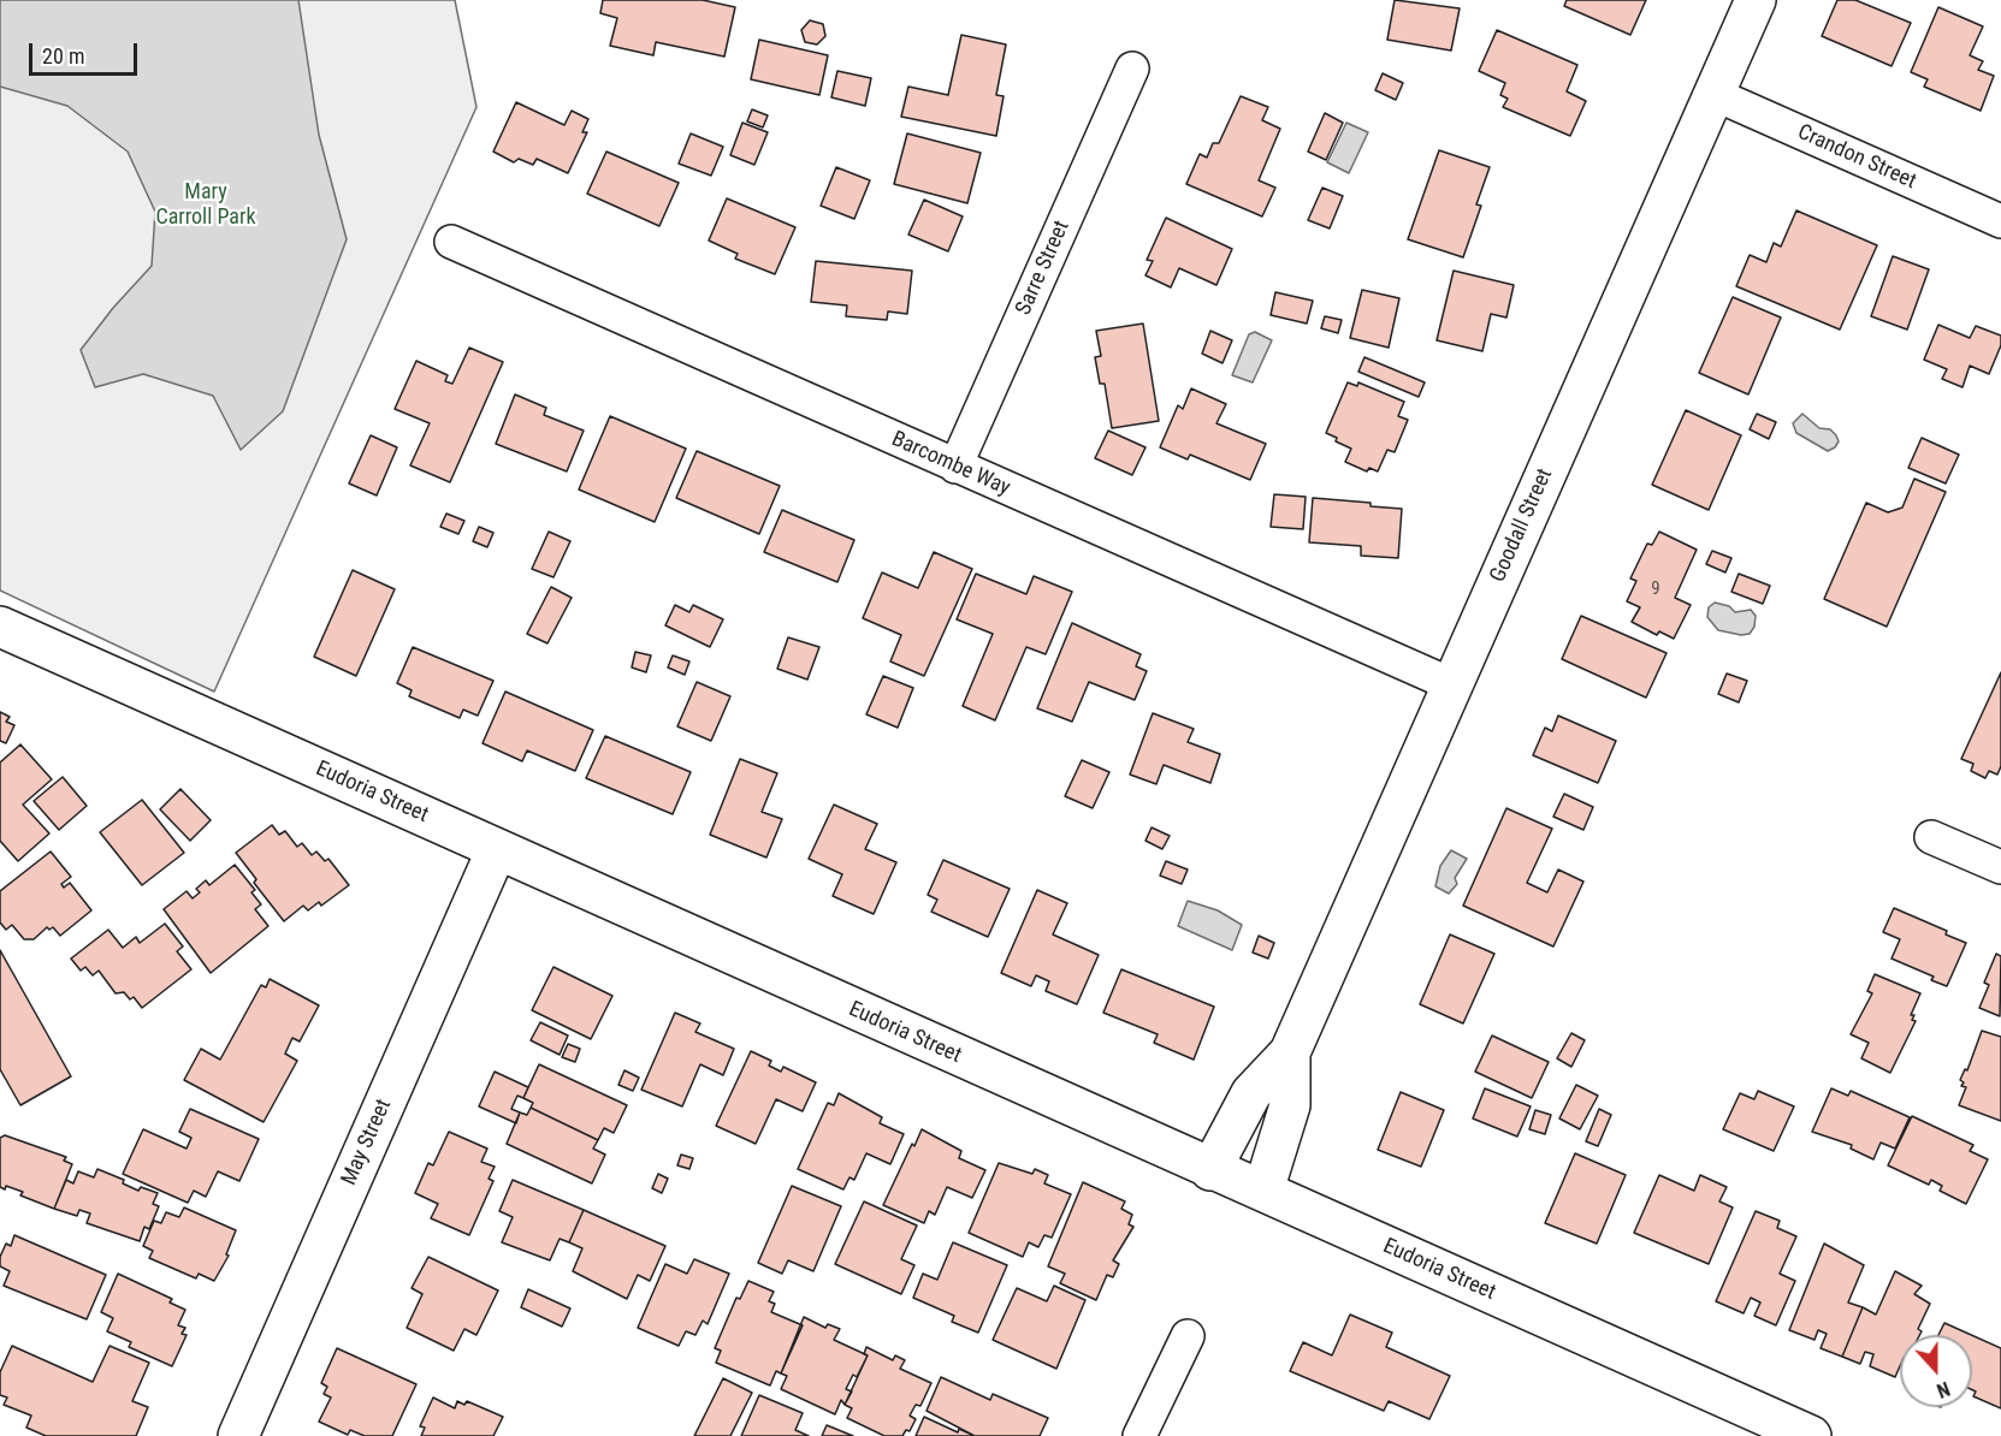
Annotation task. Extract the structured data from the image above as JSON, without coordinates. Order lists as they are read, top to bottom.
{
  "streets": {
    "street": [
      "Crandon Street",
      "Sarre Street",
      "Barcombe Way",
      "Goodall Street",
      "Eudoria Street",
      "May Street"
    ]
  },
  "crossings": [
    ["Crandon Street", "Goodall Street"],
    ["Sarre Street", "Barcombe Way"],
    ["Barcombe Way", "Goodall Street"],
    ["Goodall Street", "Eudoria Street"],
    ["Eudoria Street", "May Street"]
  ],
  "parks": ["Mary Carroll Park"],
  "house_numbers": ["9"],
  "scale_bar": "20 m",
  "north": "bottom"
}
